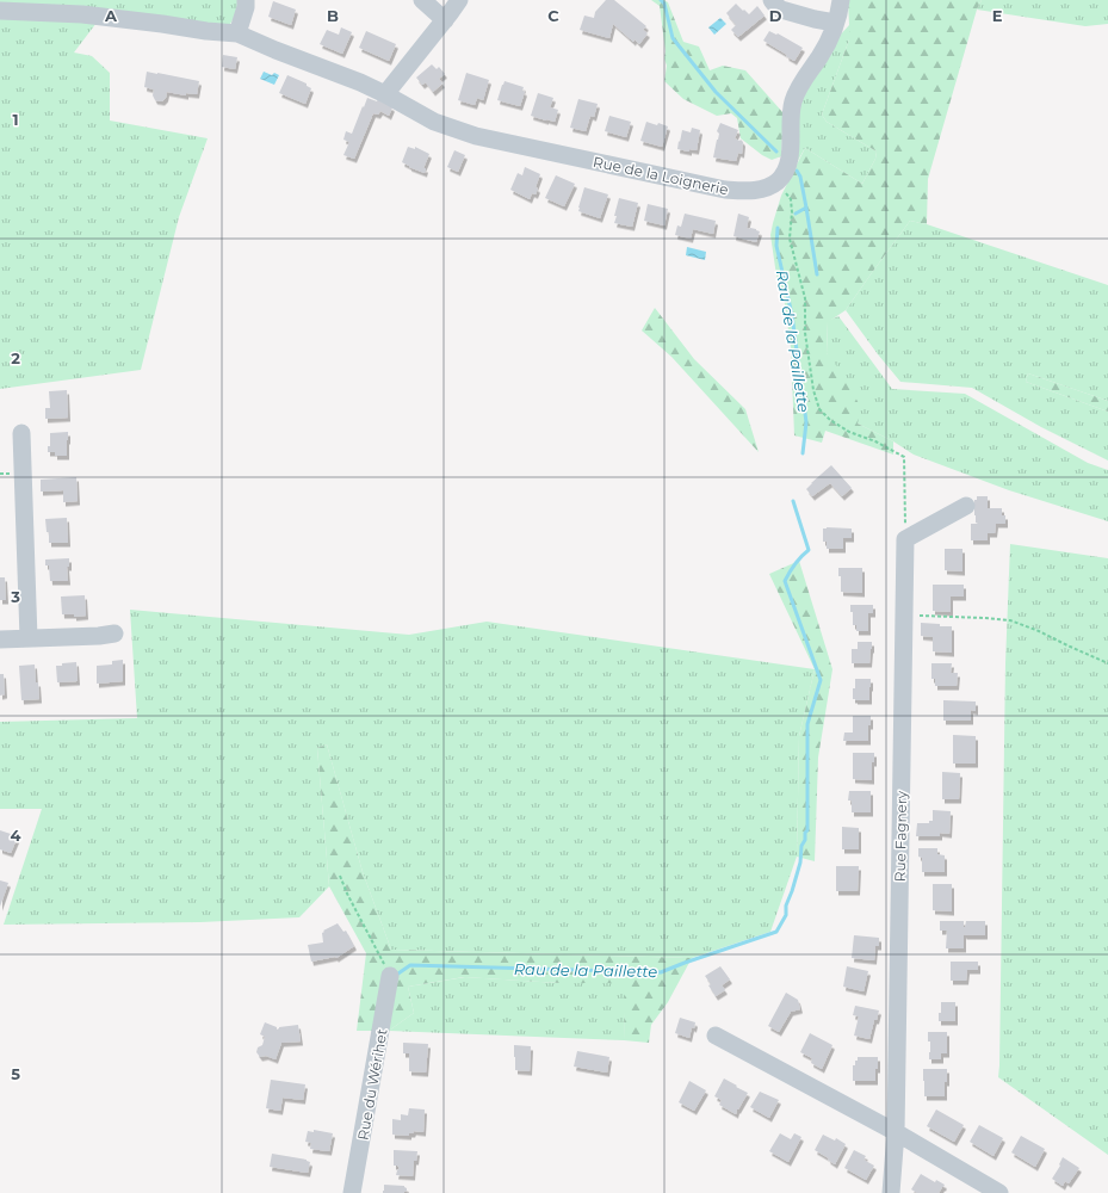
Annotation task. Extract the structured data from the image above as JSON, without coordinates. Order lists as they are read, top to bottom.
{
  "streets": {
    "street": ["Rue de la Loignerie", "Rue Fagnery", "Rue du Wérihet"]
  },
  "water": ["Rau de la Paillette"],
  "grid": {
    "columns": [
      "A",
      "B",
      "C",
      "D",
      "E"
    ],
    "rows": [
      "1",
      "2",
      "3",
      "4",
      "5"
    ]
  }
}
